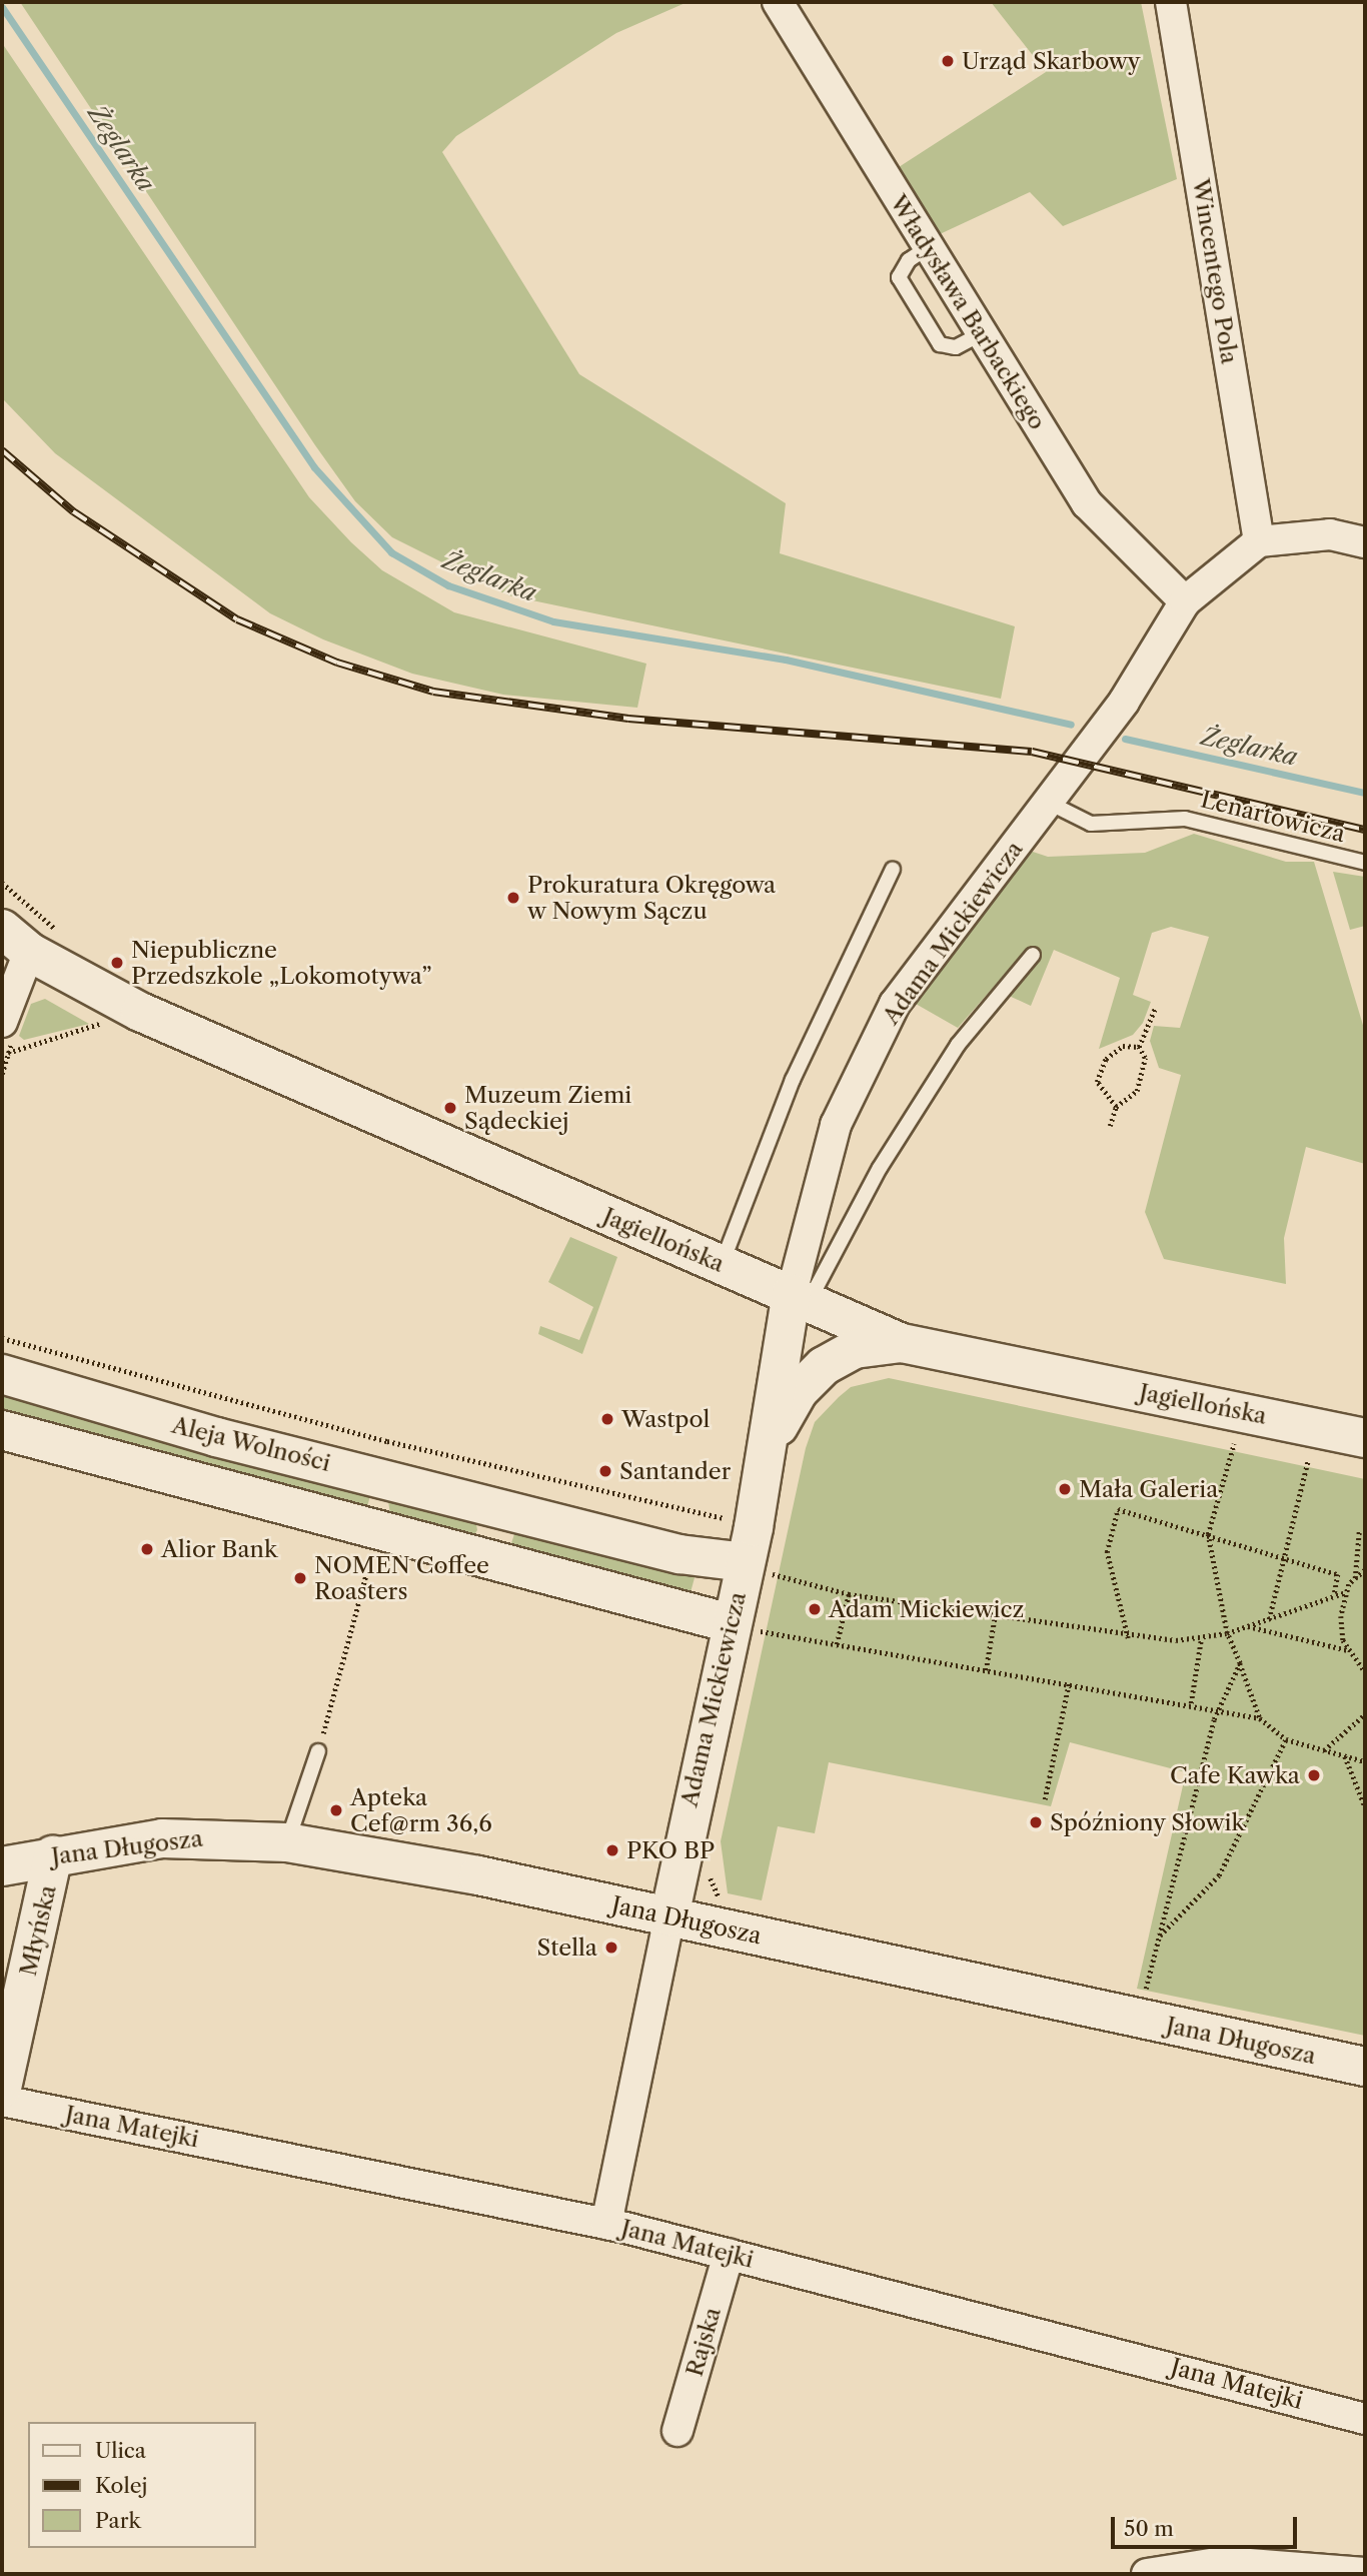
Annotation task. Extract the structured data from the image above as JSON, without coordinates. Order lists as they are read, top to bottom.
{
  "streets": {
    "street": [
      "Wincentego Pola",
      "Władysława Barbackiego",
      "Adama Mickiewicza",
      "Jagiellońska",
      "Aleja Wolności",
      "Jana Długosza",
      "Młyńska",
      "Jana Matejki",
      "Rajska"
    ],
    "lane": ["Lenartowicza"]
  },
  "crossings": [
    ["Wincentego Pola", "Adama Mickiewicza"],
    ["Władysława Barbackiego", "Adama Mickiewicza"],
    ["Lenartowicza", "Adama Mickiewicza"],
    ["Adama Mickiewicza", "Jagiellońska"],
    ["Adama Mickiewicza", "Aleja Wolności"],
    ["Adama Mickiewicza", "Jana Długosza"],
    ["Adama Mickiewicza", "Jana Matejki"],
    ["Jana Długosza", "Młyńska"],
    ["Jana Matejki", "Rajska"]
  ],
  "water": ["Żeglarka"],
  "places": [
    "Urząd Skarbowy",
    "Prokuratura Okręgowa w Nowym Sączu",
    "Niepubliczne Przedszkole „Lokomotywa”",
    "Muzeum Ziemi Sądeckiej",
    "Wastpol",
    "Santander",
    "Mała Galeria",
    "Alior Bank",
    "NOMEN Coffee Roasters",
    "Adam Mickiewicz",
    "Cafe Kawka",
    "Apteka Cef@rm 36,6",
    "Spóźniony Słowik",
    "PKO BP",
    "Stella"
  ],
  "legend": ["Ulica", "Kolej", "Park"],
  "scale_bar": "50 m"
}
